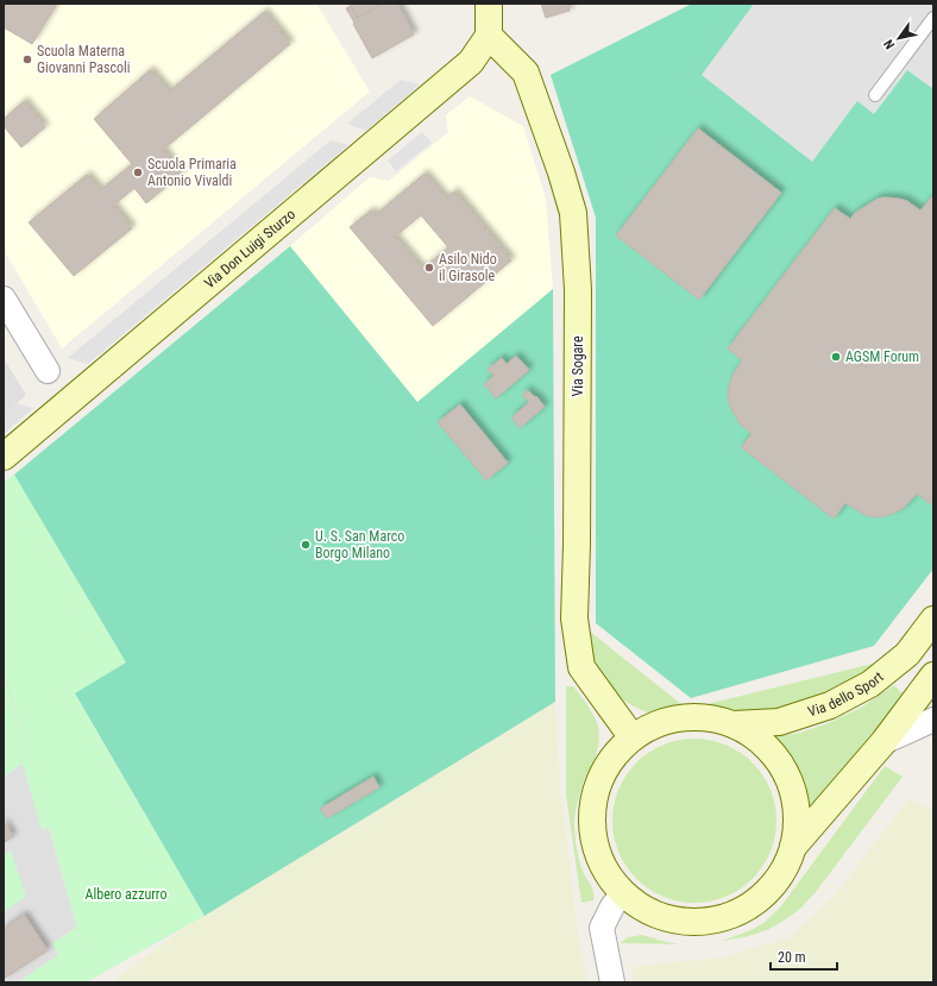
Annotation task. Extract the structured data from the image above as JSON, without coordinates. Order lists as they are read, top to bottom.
{
  "streets": {
    "street": ["Via Don Luigi Sturzo", "Via Sogare", "Via dello Sport"]
  },
  "crossings": [
    ["Via Don Luigi Sturzo", "Via Sogare"],
    ["Via Sogare", "Via dello Sport"]
  ],
  "parks": ["Albero azzurro"],
  "places": [
    "Scuola Materna Giovanni Pascoli",
    "Scuola Primaria Antonio Vivaldi",
    "Asilo Nido il Girasole",
    "AGSM Forum",
    "U. S. San Marco Borgo Milano"
  ],
  "scale_bar": "20 m",
  "north": "bottom left"
}
